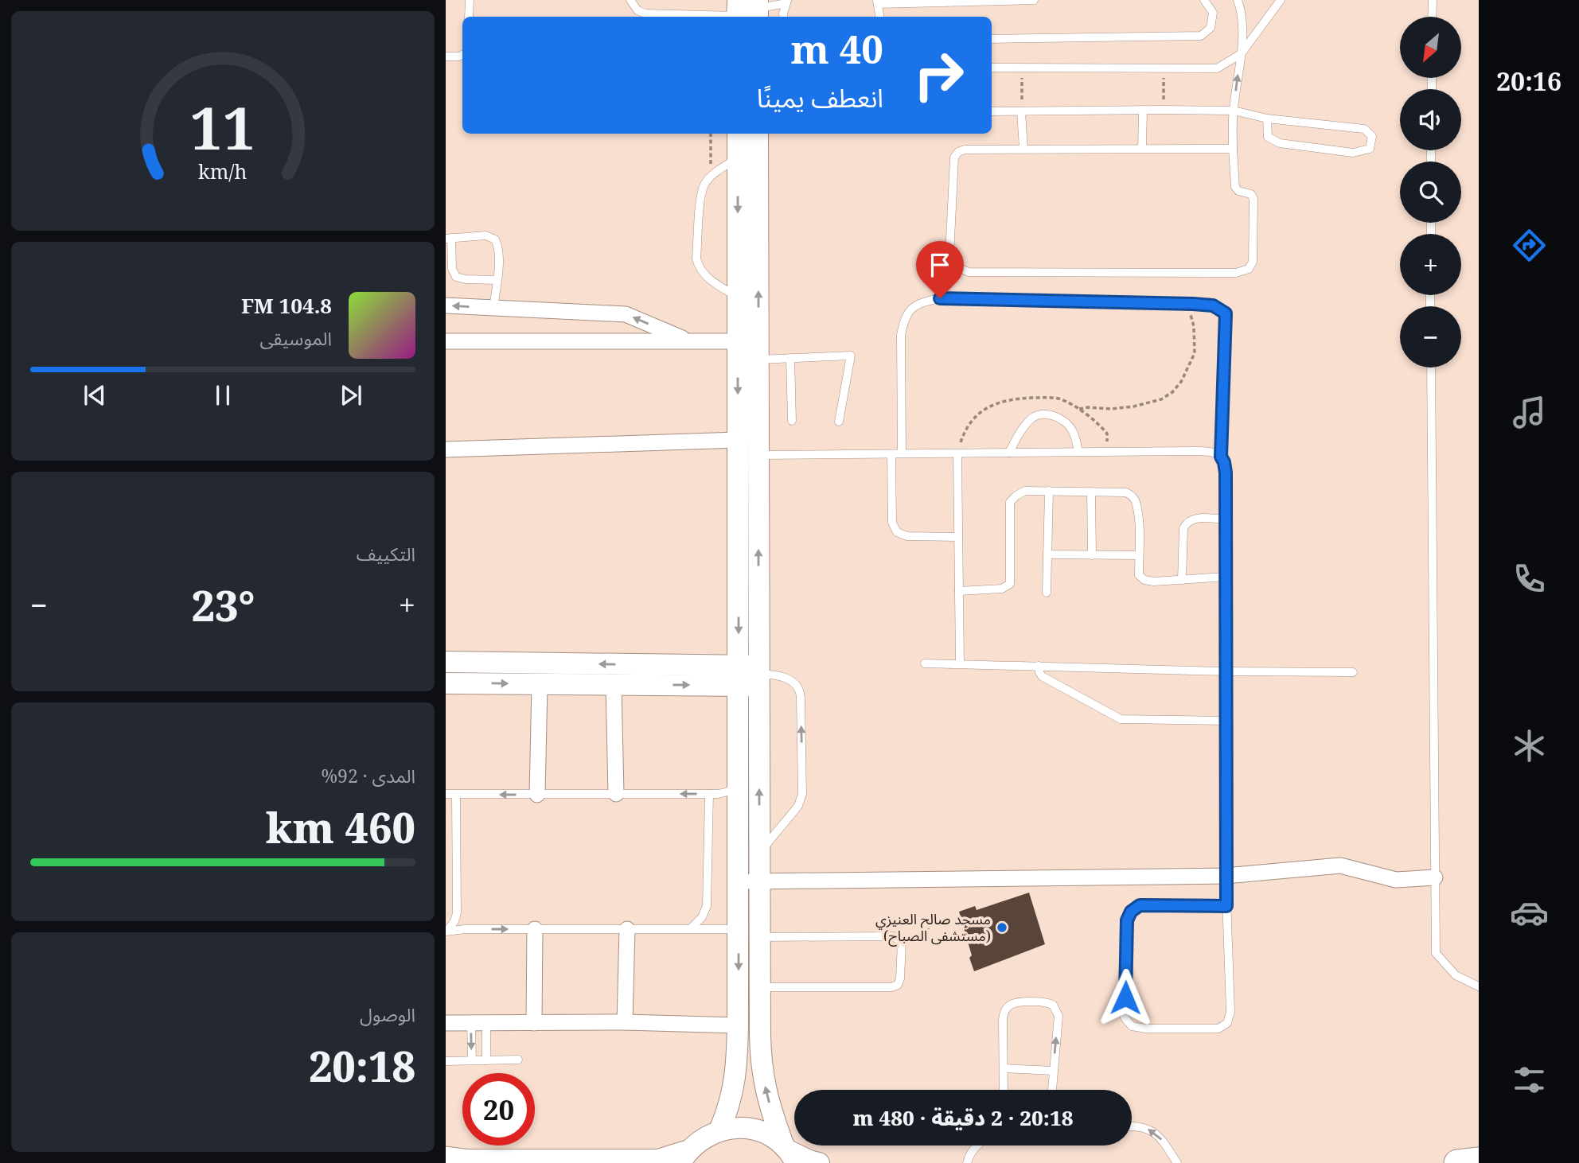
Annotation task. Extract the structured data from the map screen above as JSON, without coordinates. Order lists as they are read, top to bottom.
{
  "places": ["مسجد صالح العنيزي (مستشفى الصباح)"],
  "north": "bottom left",
  "page": {
    "tabs": "20:16",
    "map_buttons": ["+", "−"],
    "turn": ["40 m", "انعطف يمينًا"],
    "song": ["104.8 FM", "الموسيقى"],
    "tile": [
      "التكييف",
      ["المدى · 92%", "460 km"],
      ["الوصول", "20:18"]
    ],
    "heat": ["−", "23°", "+"],
    "limit": "20",
    "trip": "20:18 · 2 دقيقة · 480 m",
    "gauge": ["11", "km/h"]
  }
}
